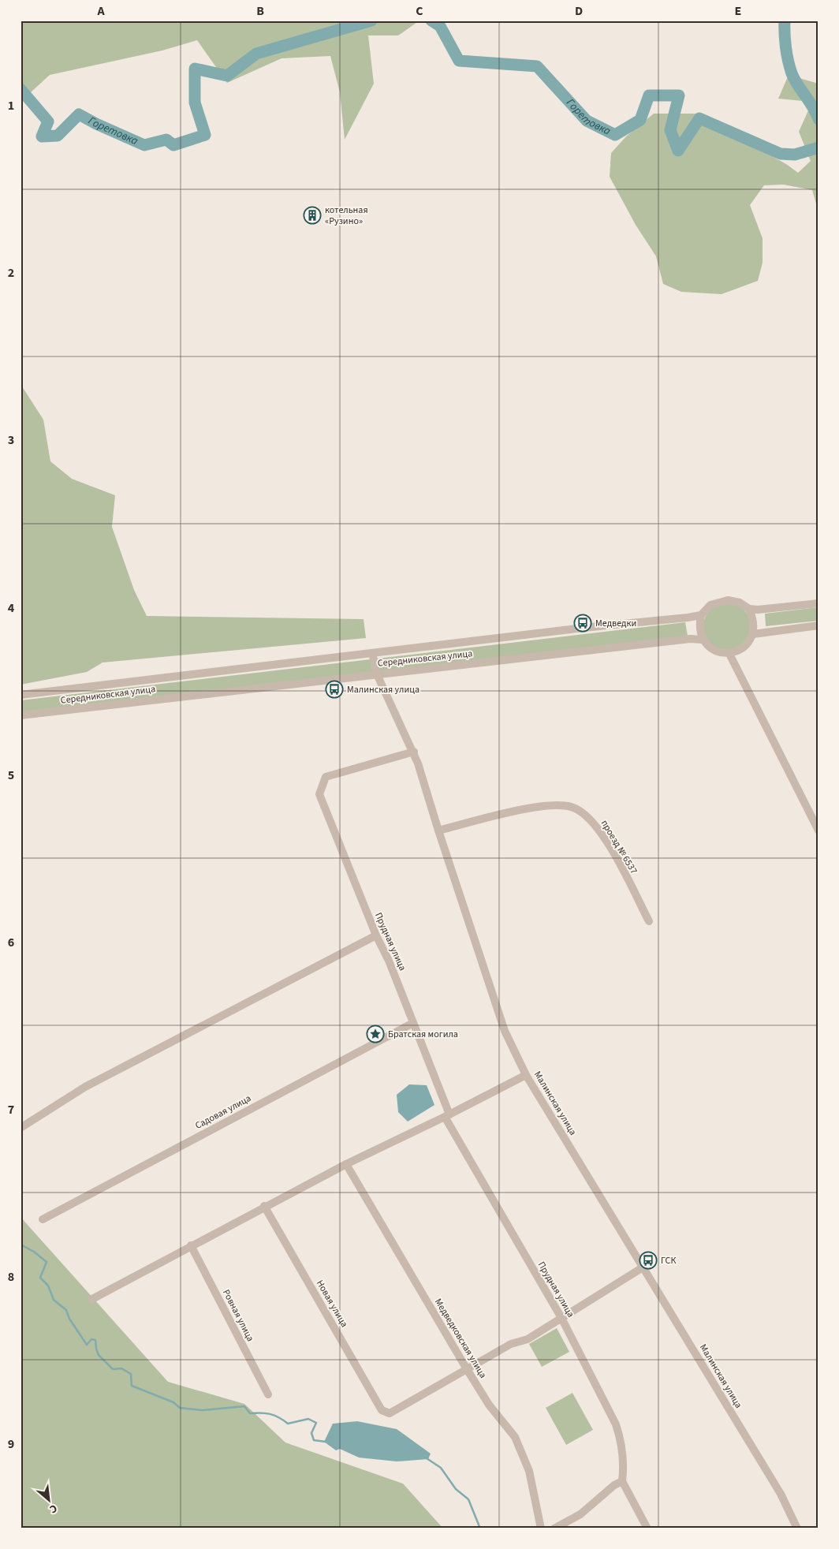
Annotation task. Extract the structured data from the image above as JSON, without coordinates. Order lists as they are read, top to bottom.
{
  "streets": {
    "street": [
      "Середниковская улица",
      "проезд № 6537",
      "Прудная улица",
      "Малинская улица",
      "Садовая улица",
      "Новая улица",
      "Ровная улица",
      "Медведковская улица"
    ]
  },
  "crossings": [
    ["Середниковская улица", "Малинская улица"],
    ["проезд № 6537", "Малинская улица"],
    ["Прудная улица", "Малинская улица"],
    ["Прудная улица", "Садовая улица"],
    ["Новая улица", "Медведковская улица"]
  ],
  "water": ["Горетовка"],
  "places": {
    "building": ["котельная «Рузино»"],
    "bus stop": ["Медведки", "Малинская улица", "ГСК"],
    "place": ["Братская могила"]
  },
  "north": "bottom right",
  "grid": {
    "columns": [
      "A",
      "B",
      "C",
      "D",
      "E"
    ],
    "rows": [
      "1",
      "2",
      "3",
      "4",
      "5",
      "6",
      "7",
      "8",
      "9"
    ]
  }
}
